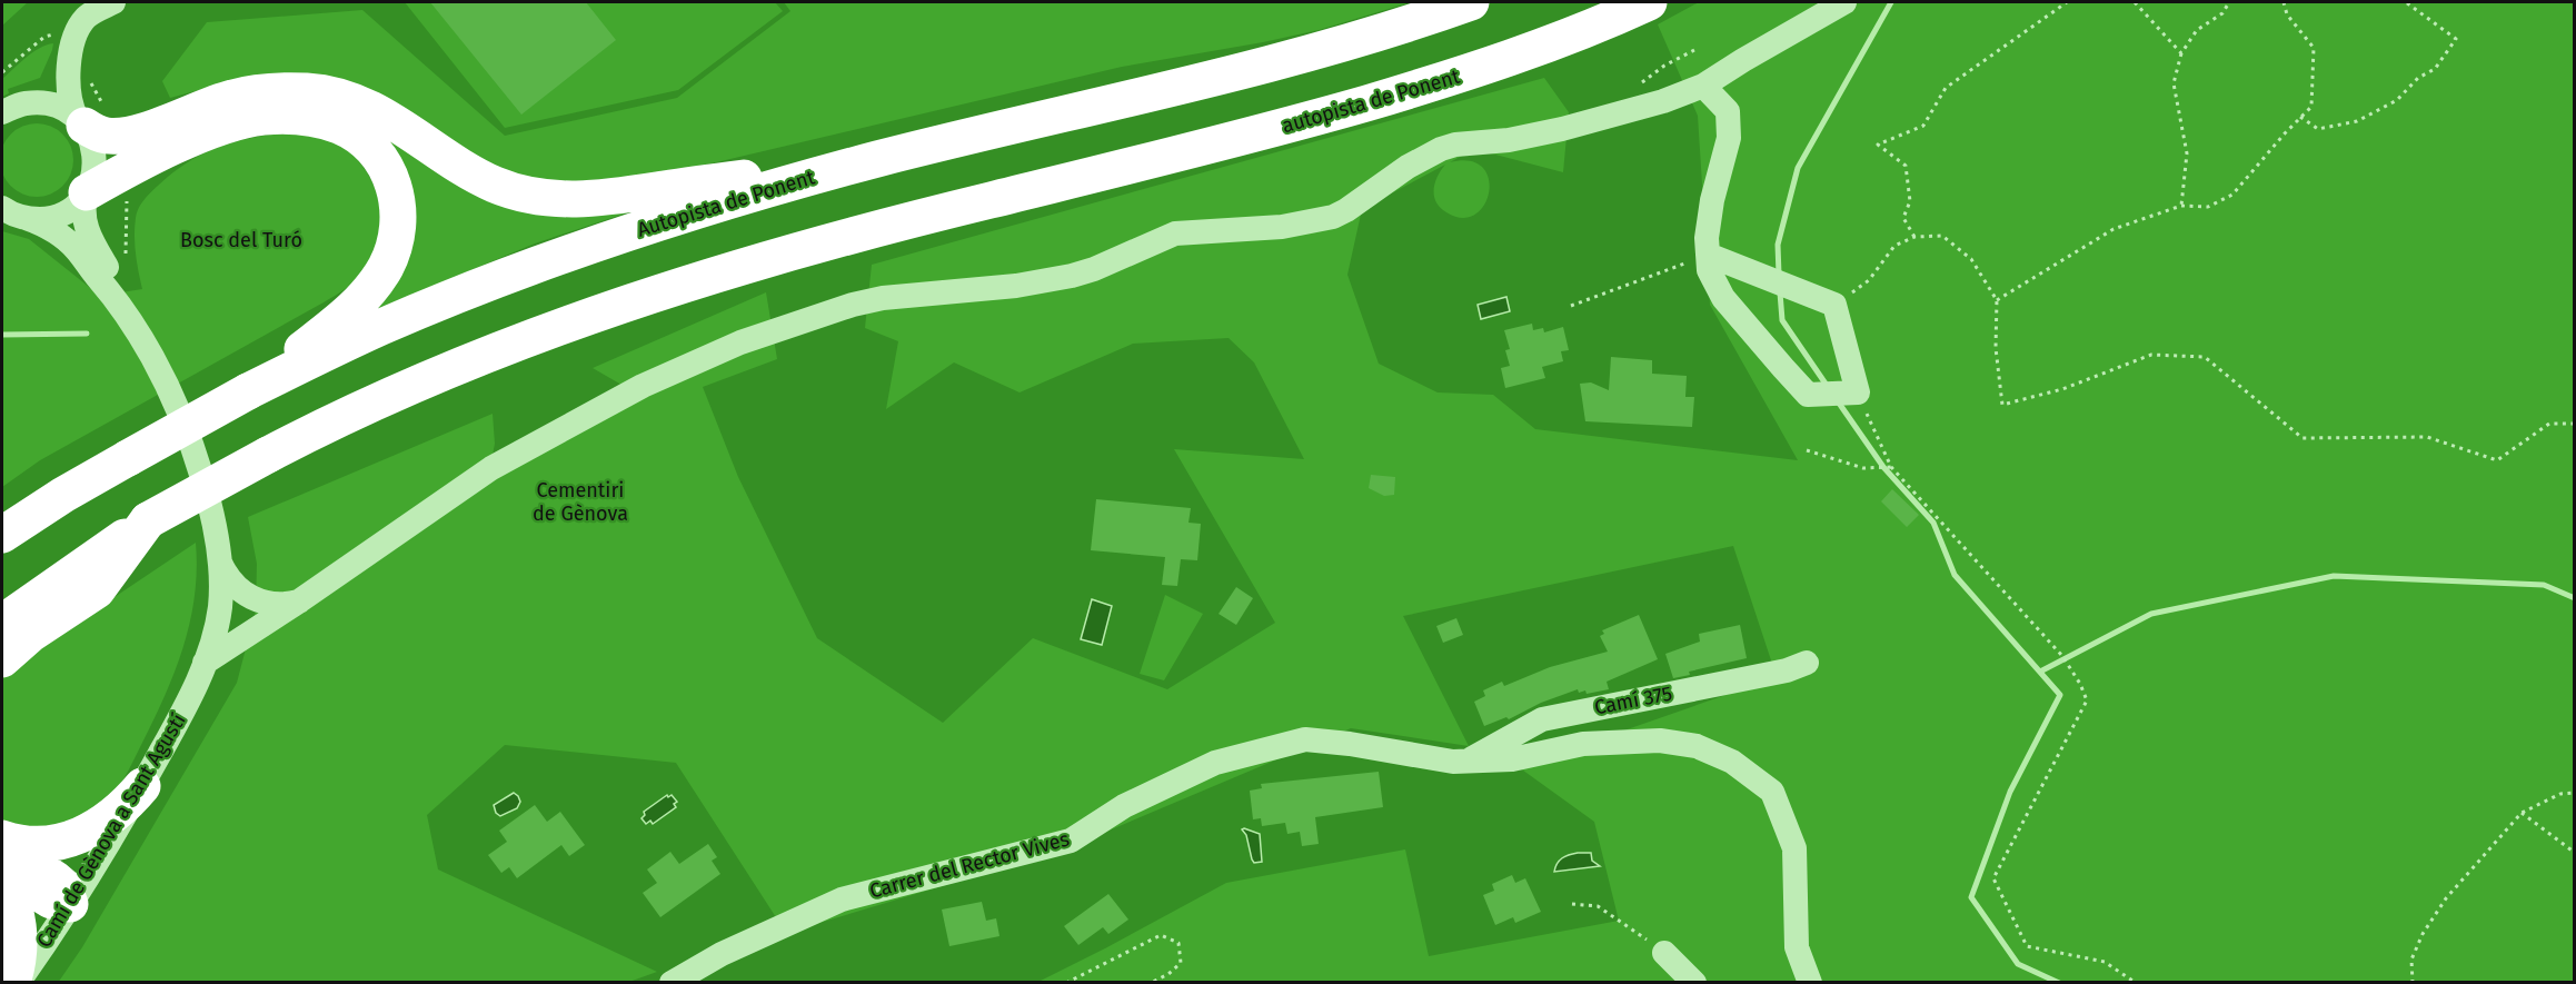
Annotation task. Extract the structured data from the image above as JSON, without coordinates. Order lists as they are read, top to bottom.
{
  "streets": {
    "highway": ["autopista de Ponent", "Autopista de Ponent"],
    "street": ["Camí 375", "Camí de Gènova a Sant Agustí", "Carrer del Rector Vives"]
  },
  "crossings": [
    ["Camí 375", "Carrer del Rector Vives"]
  ],
  "parks": ["Bosc del Turó", "Cementiri de Gènova"]
}
